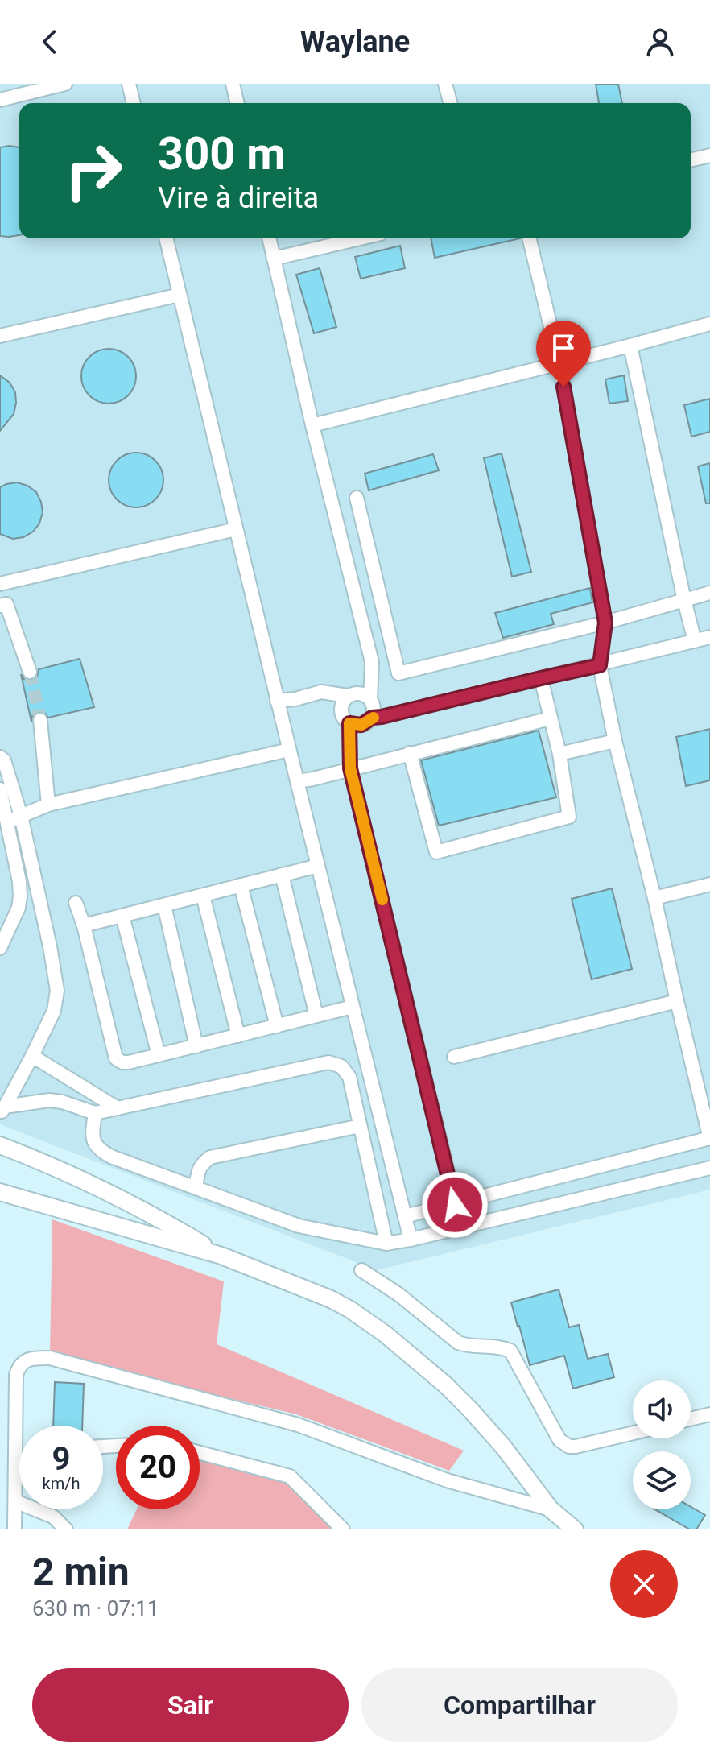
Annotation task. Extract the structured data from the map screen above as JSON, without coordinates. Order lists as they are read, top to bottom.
{
  "page": {
    "header": "Waylane",
    "turn": ["300 m", "Vire à direita"],
    "speed": "9 km/h",
    "limit": "20",
    "heading": ["2 min", "630 m · 07:11"],
    "buttons": ["Sair", "Compartilhar"]
  }
}
